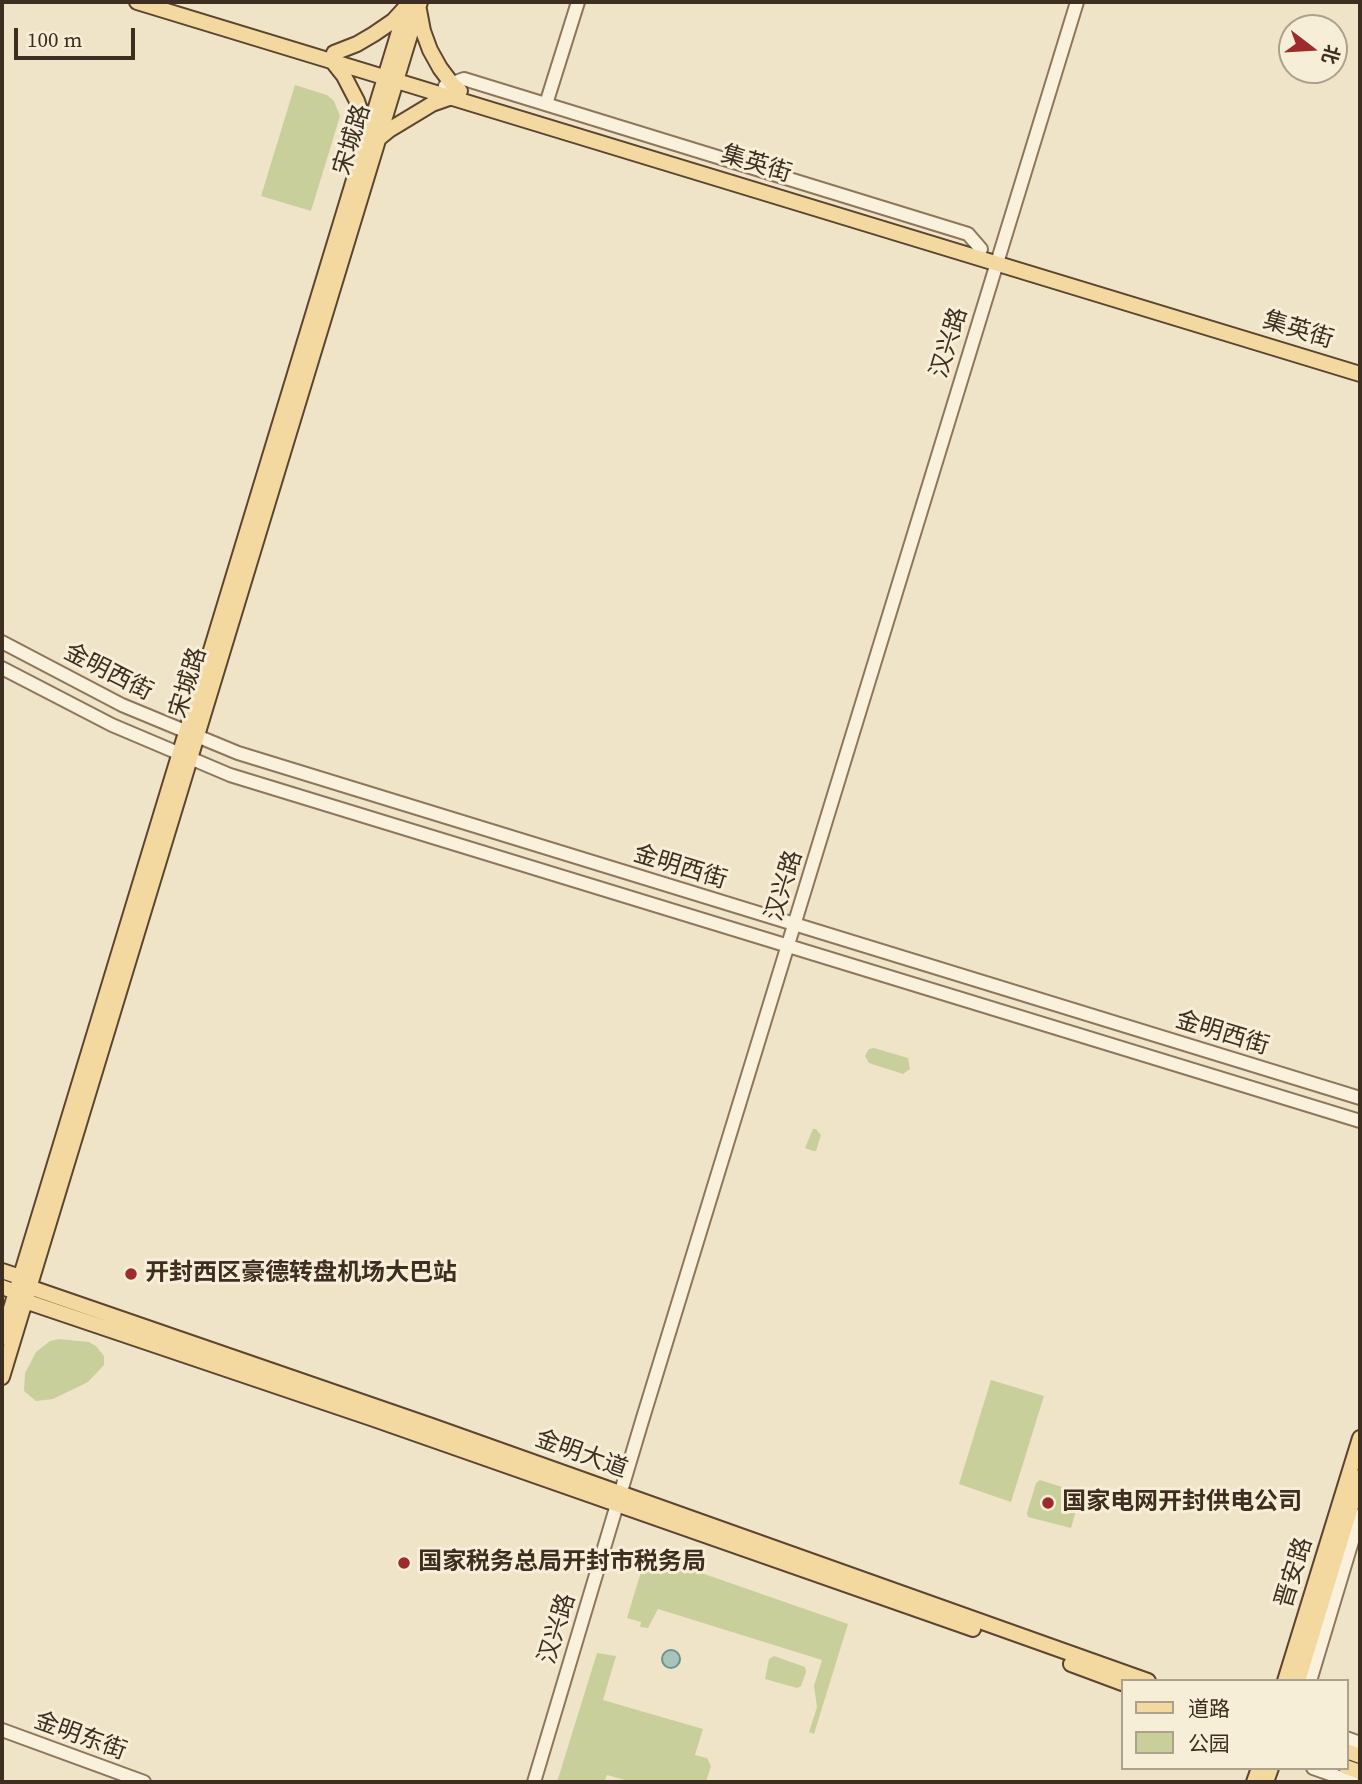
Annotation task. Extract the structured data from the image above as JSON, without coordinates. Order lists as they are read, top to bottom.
{
  "streets": {
    "main road": [
      "宋城路",
      "集英街",
      "金明大道",
      "晋安路"
    ],
    "street": ["汉兴路", "金明西街", "金明东街"]
  },
  "crossings": [
    ["宋城路", "集英街"],
    ["宋城路", "金明西街"],
    ["宋城路", "金明大道"],
    ["集英街", "汉兴路"],
    ["汉兴路", "金明西街"],
    ["汉兴路", "金明大道"]
  ],
  "places": ["开封西区豪德转盘机场大巴站", "国家电网开封供电公司", "国家税务总局开封市税务局"],
  "legend": ["道路", "公园"],
  "scale_bar": "100 m",
  "north": "right"
}
